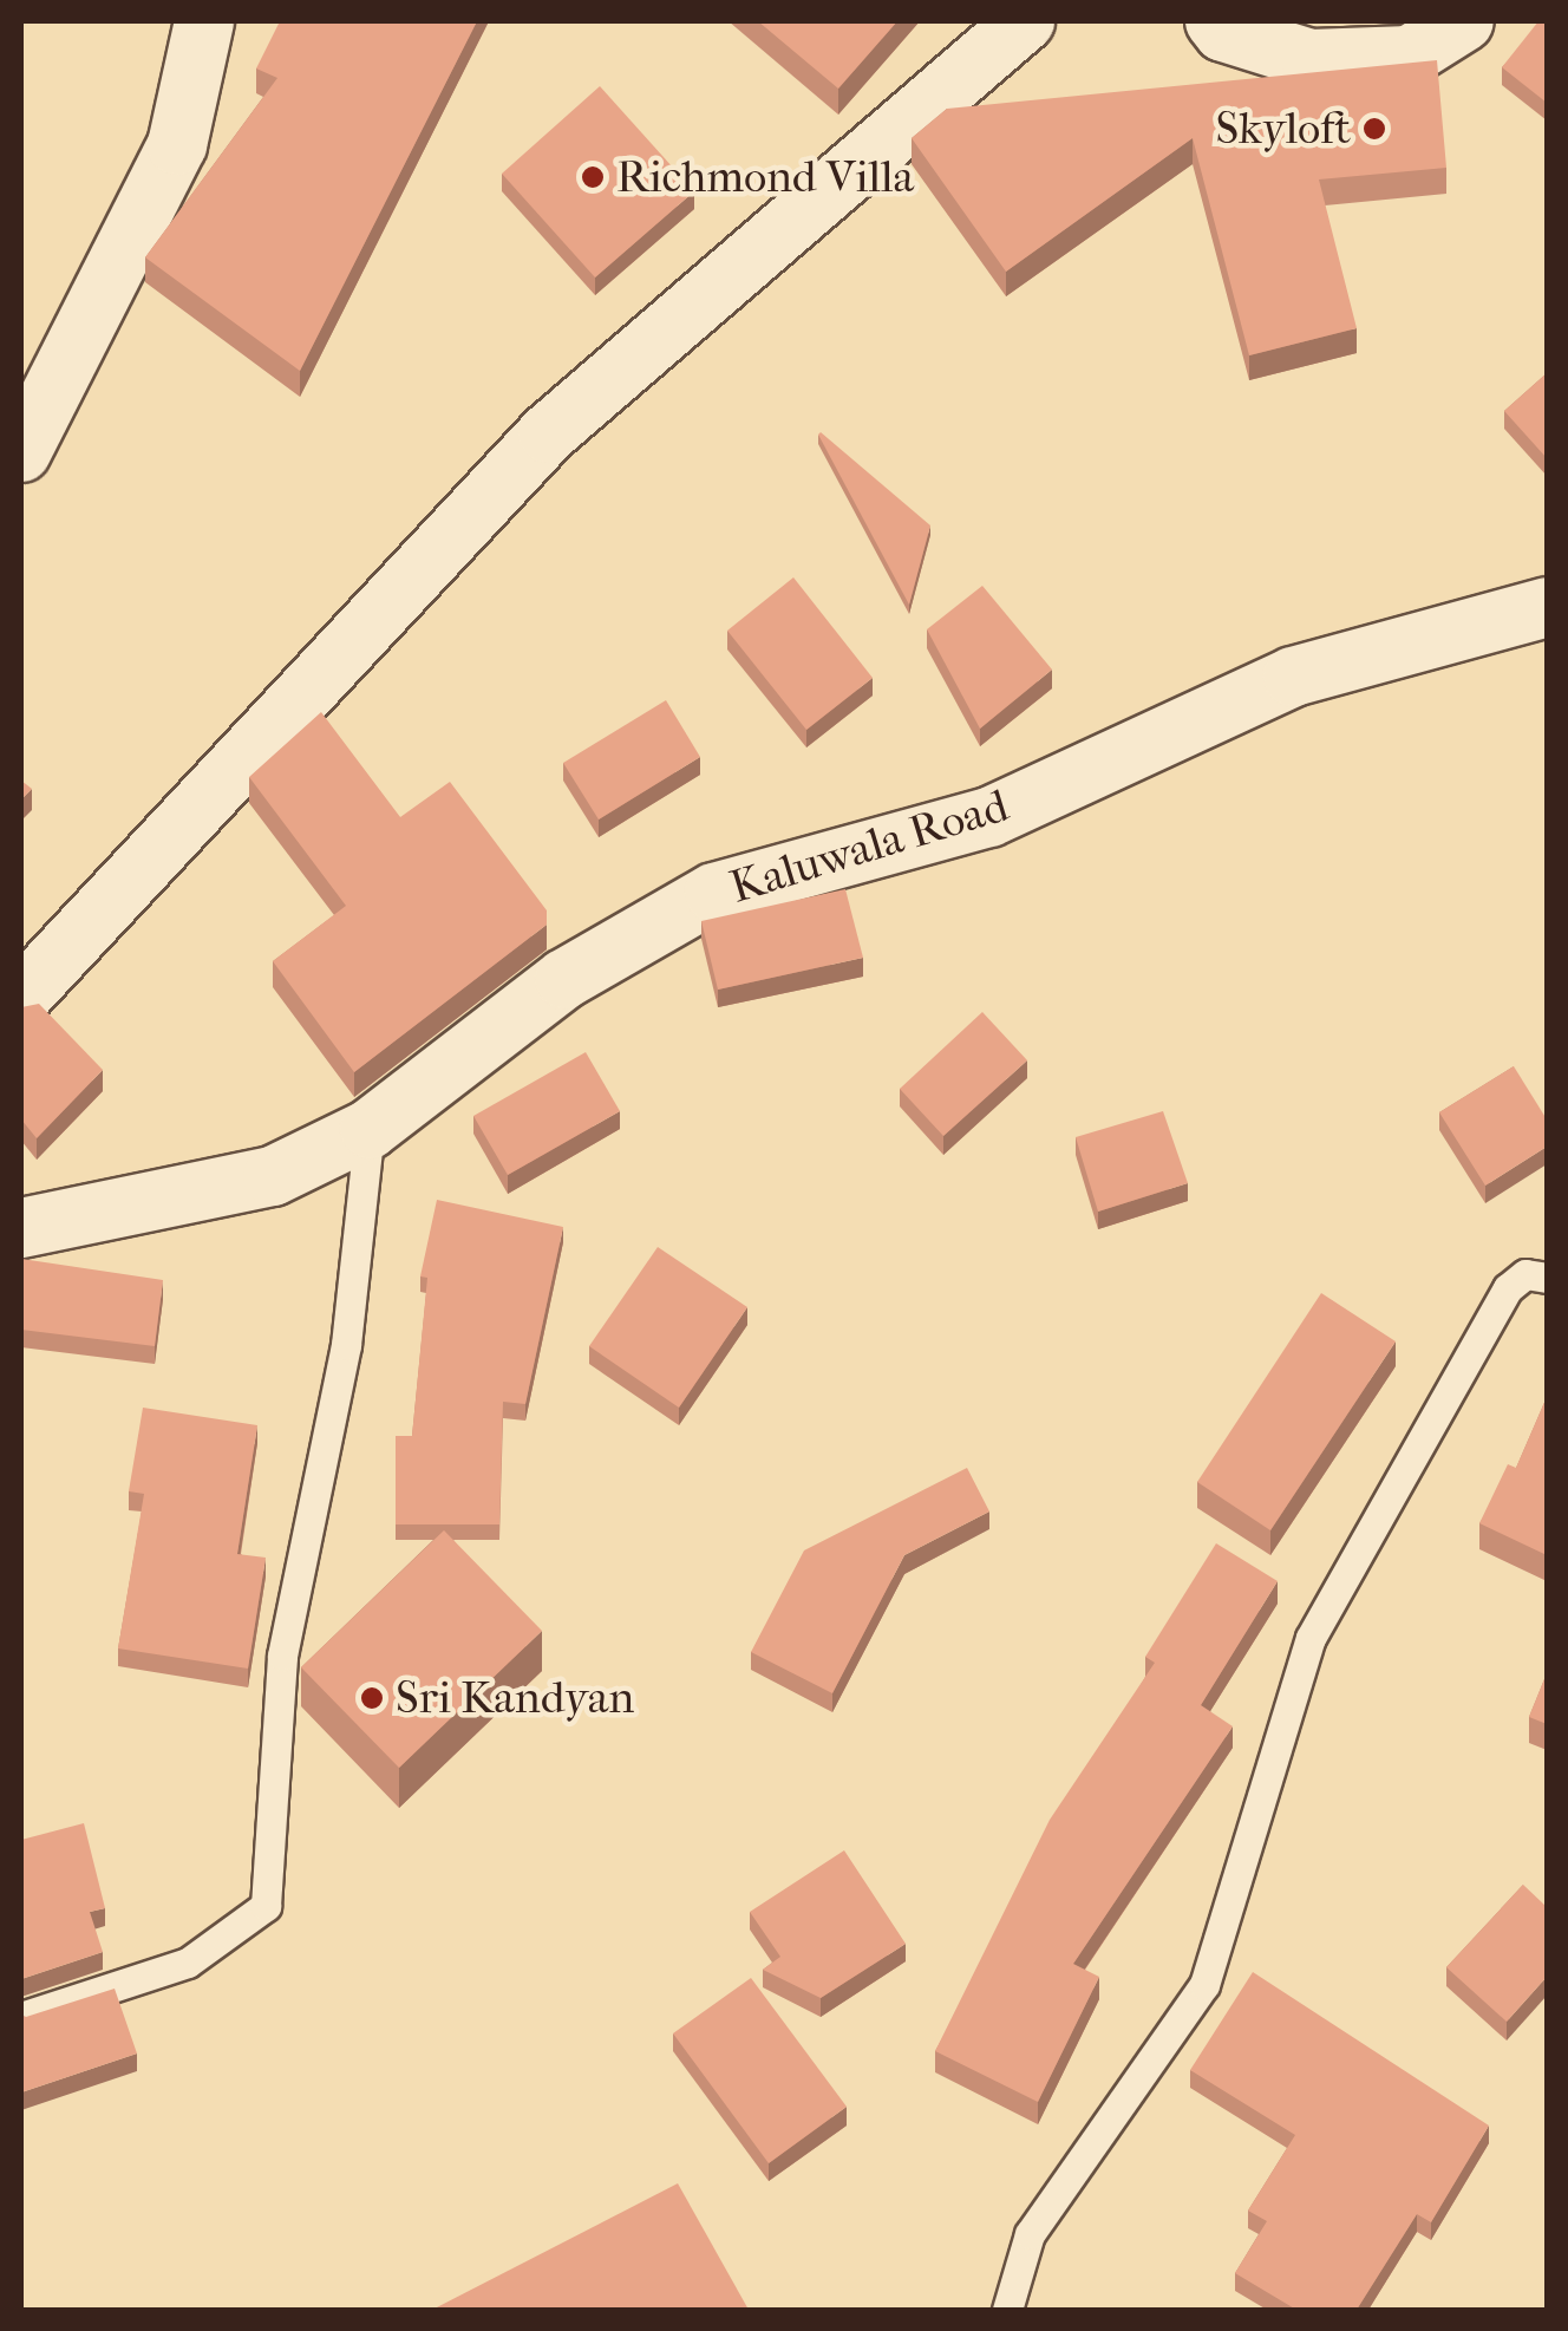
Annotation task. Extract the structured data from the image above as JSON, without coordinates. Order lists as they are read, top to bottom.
{
  "streets": {
    "street": ["Kaluwala Road"]
  },
  "places": ["Skyloft", "Richmond Villa", "Sri Kandyan"]
}
